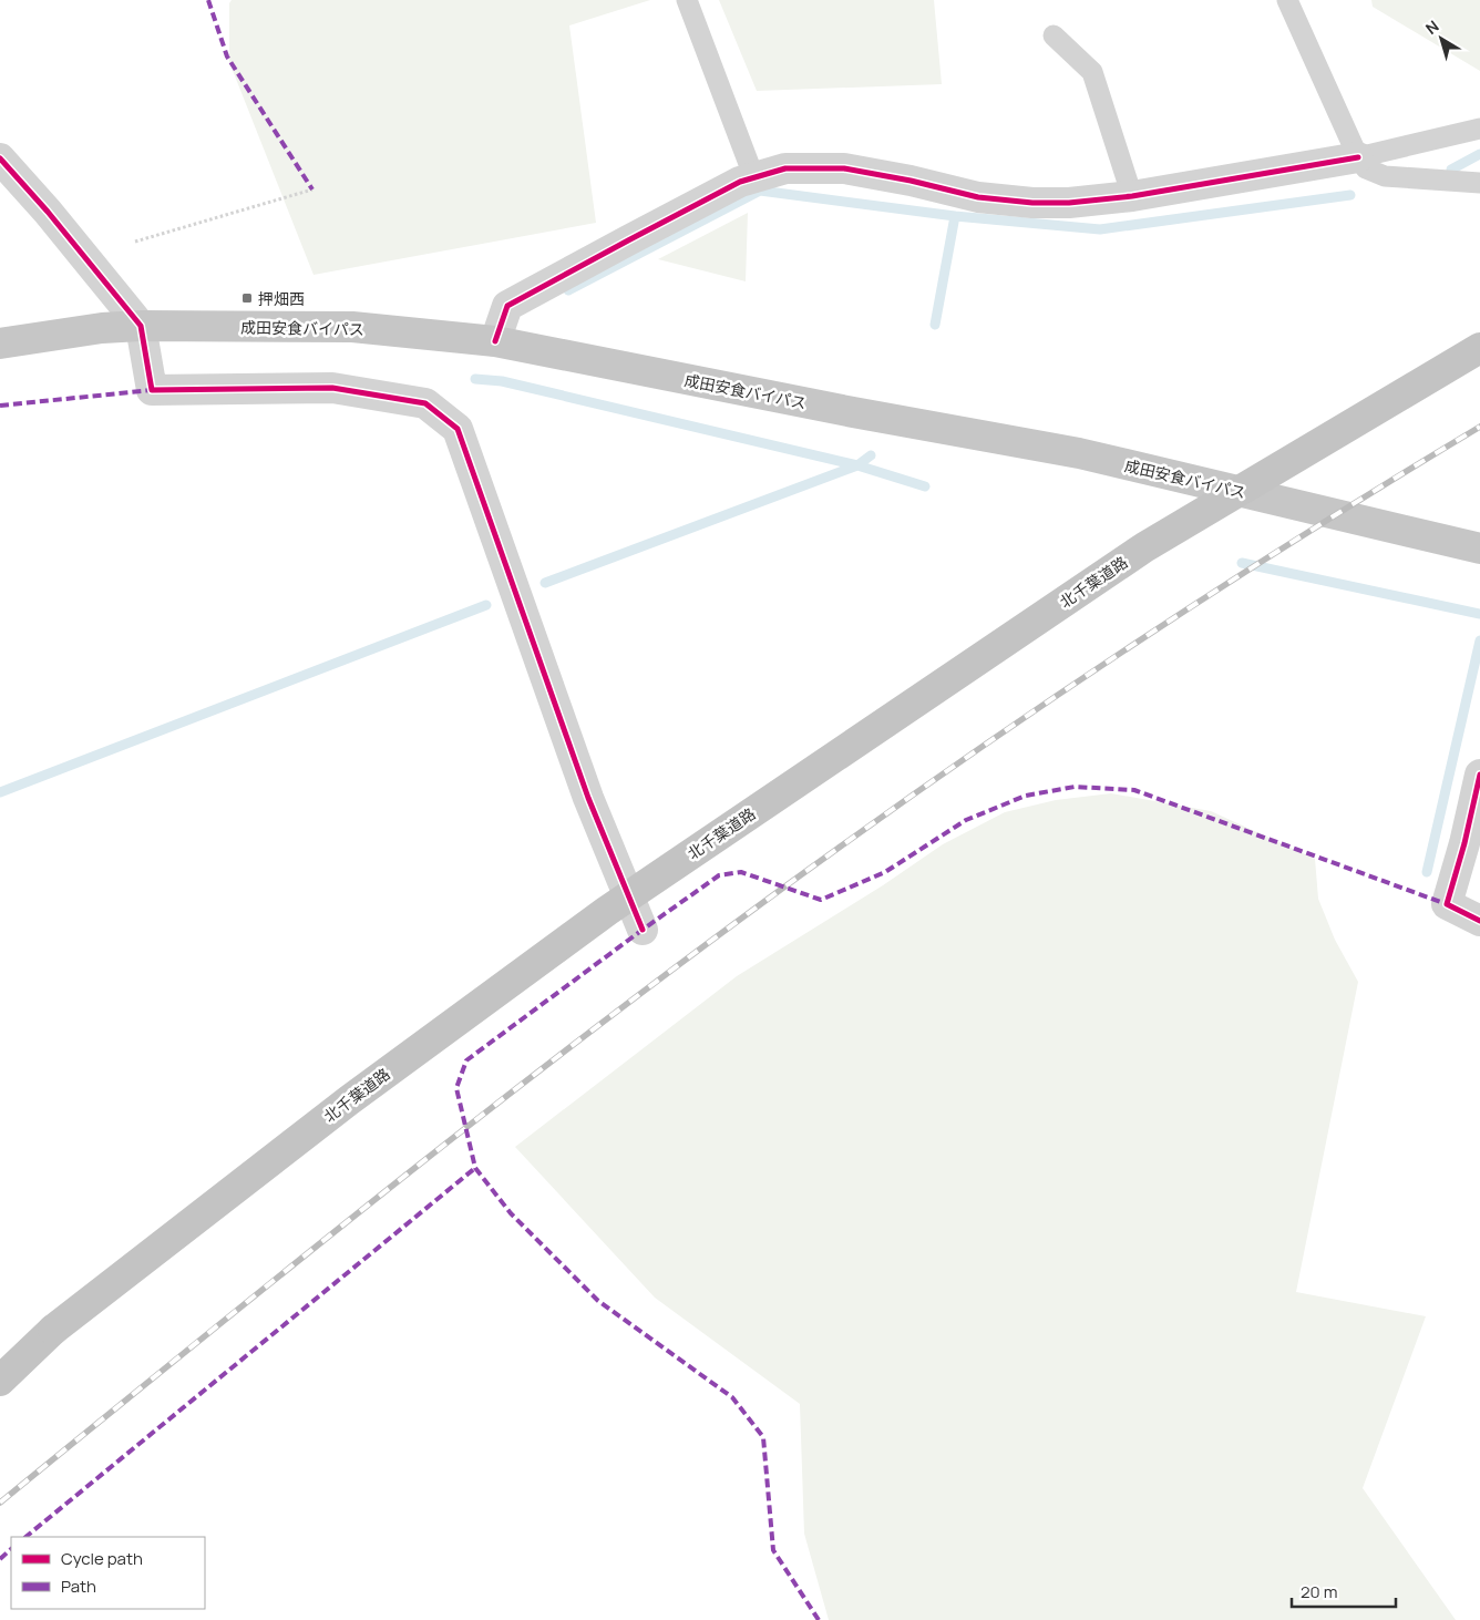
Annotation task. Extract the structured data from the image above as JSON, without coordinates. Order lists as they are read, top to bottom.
{
  "streets": {
    "highway": ["北千葉道路"],
    "main road": ["成田安食バイパス"]
  },
  "places": {
    "transit": ["押畑西"]
  },
  "legend": ["Cycle path", "Path"],
  "scale_bar": "20 m",
  "north": "top left"
}
